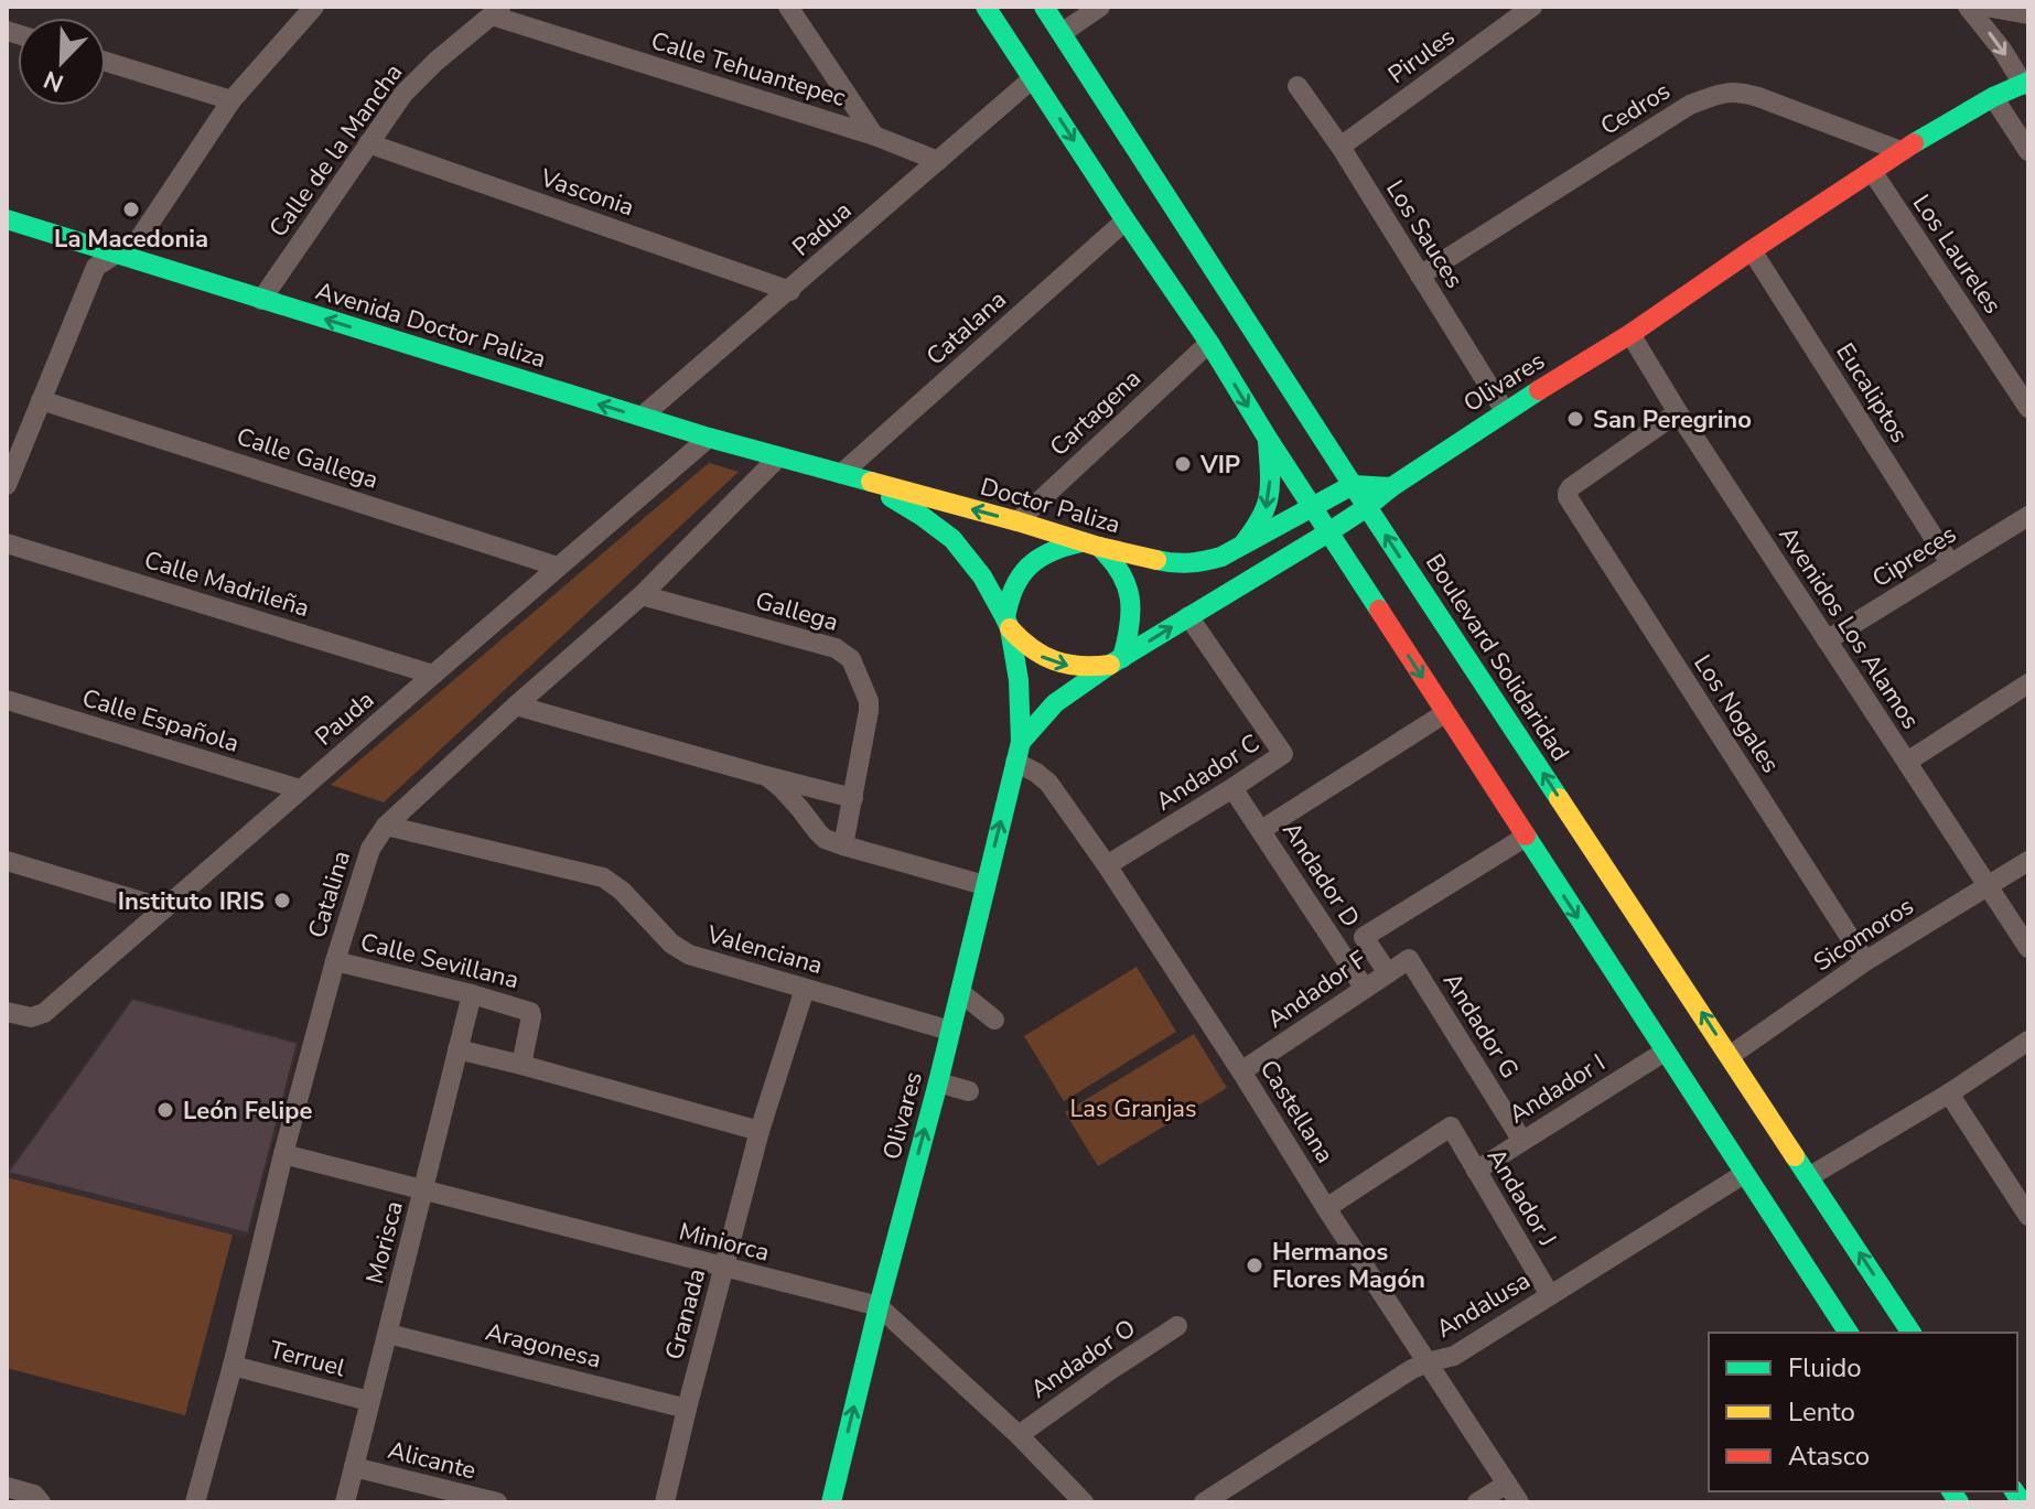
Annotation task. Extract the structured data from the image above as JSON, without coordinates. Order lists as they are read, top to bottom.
{
  "streets": {
    "main road": [
      "Avenida Doctor Paliza",
      "Olivares",
      "Doctor Paliza",
      "Boulevard Solidaridad"
    ],
    "street": [
      "Pirules",
      "Calle Tehuantepec",
      "Cedros",
      "Calle de la Mancha",
      "Vasconia",
      "Padua",
      "Los Sauces",
      "Los Laureles",
      "Catalana",
      "Eucaliptos",
      "Cartagena",
      "Calle Gallega",
      "Cipreces",
      "Calle Madrileña",
      "Gallega",
      "Avenidos Los Alamos",
      "Los Nogales",
      "Pauda",
      "Calle Española",
      "Andador C",
      "Andador D",
      "Catalina",
      "Sicomoros",
      "Valenciana",
      "Calle Sevillana",
      "Andador F",
      "Andador G",
      "Andador I",
      "Castellana",
      "Andador J",
      "Miniorca",
      "Morisca",
      "Andalusa",
      "Granada",
      "Aragonesa",
      "Terruel",
      "Andador O",
      "Alicante"
    ]
  },
  "crossings": [
    ["Pirules", "Los Sauces"],
    ["Calle Tehuantepec", "Calle de la Mancha"],
    ["Calle Tehuantepec", "Padua"],
    ["Cedros", "Los Sauces"],
    ["Cedros", "Olivares"],
    ["Calle de la Mancha", "Vasconia"],
    ["Calle de la Mancha", "Avenida Doctor Paliza"],
    ["Vasconia", "Padua"],
    ["Padua", "Avenida Doctor Paliza"],
    ["Los Sauces", "Olivares"],
    ["Los Laureles", "Olivares"],
    ["Avenida Doctor Paliza", "Catalana"],
    ["Avenida Doctor Paliza", "Olivares"],
    ["Avenida Doctor Paliza", "Doctor Paliza"],
    ["Avenida Doctor Paliza", "Pauda"],
    ["Avenida Doctor Paliza", "Catalina"],
    ["Catalana", "Olivares"],
    ["Catalana", "Doctor Paliza"],
    ["Olivares", "Eucaliptos"],
    ["Olivares", "Doctor Paliza"],
    ["Olivares", "Avenidos Los Alamos"],
    ["Olivares", "Boulevard Solidaridad"],
    ["Olivares", "Andador C"],
    ["Olivares", "Valenciana"],
    ["Olivares", "Castellana"],
    ["Olivares", "Miniorca"],
    ["Eucaliptos", "Cipreces"],
    ["Cartagena", "Doctor Paliza"],
    ["Calle Gallega", "Pauda"],
    ["Doctor Paliza", "Boulevard Solidaridad"],
    ["Cipreces", "Avenidos Los Alamos"],
    ["Calle Madrileña", "Pauda"],
    ["Gallega", "Catalina"],
    ["Avenidos Los Alamos", "Los Nogales"],
    ["Avenidos Los Alamos", "Sicomoros"],
    ["Boulevard Solidaridad", "Sicomoros"],
    ["Los Nogales", "Sicomoros"],
    ["Pauda", "Calle Española"],
    ["Andador C", "Andador D"],
    ["Andador C", "Castellana"],
    ["Andador D", "Andador F"],
    ["Catalina", "Valenciana"],
    ["Catalina", "Calle Sevillana"],
    ["Catalina", "Miniorca"],
    ["Catalina", "Terruel"],
    ["Valenciana", "Granada"],
    ["Calle Sevillana", "Morisca"],
    ["Andador F", "Andador G"],
    ["Andador F", "Castellana"],
    ["Andador G", "Andador I"],
    ["Andador I", "Andador J"],
    ["Castellana", "Andador J"],
    ["Castellana", "Andalusa"],
    ["Andador J", "Andalusa"],
    ["Miniorca", "Morisca"],
    ["Miniorca", "Granada"],
    ["Miniorca", "Andador O"],
    ["Morisca", "Aragonesa"],
    ["Morisca", "Terruel"],
    ["Morisca", "Alicante"],
    ["Granada", "Aragonesa"]
  ],
  "one_way": ["Avenida Doctor Paliza"],
  "parks": ["Las Granjas"],
  "places": [
    "La Macedonia",
    "San Peregrino",
    "VIP",
    "Instituto IRIS",
    "León Felipe",
    "Hermanos Flores Magón"
  ],
  "legend": ["Fluido", "Lento", "Atasco"],
  "north": "bottom left"
}
